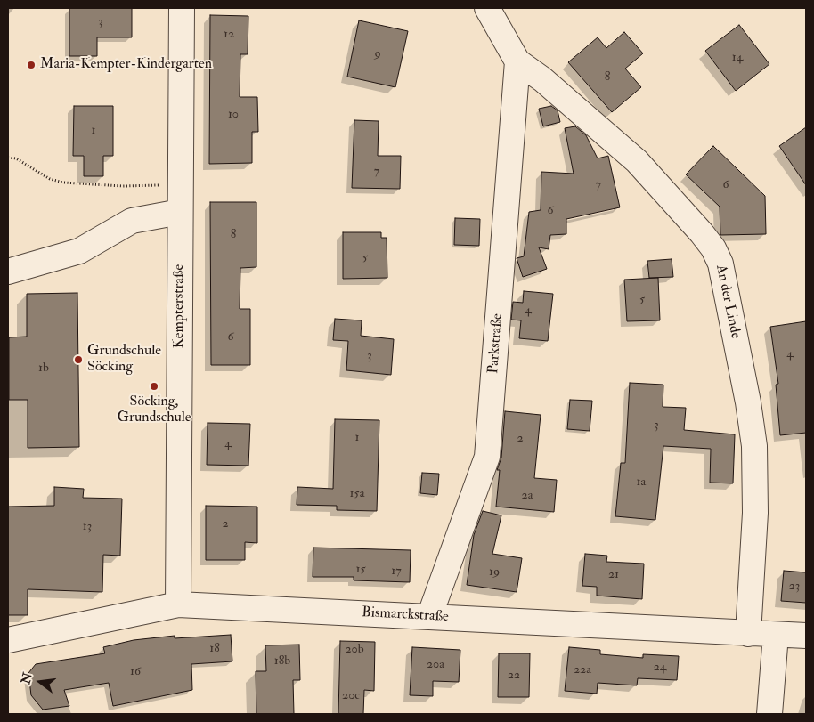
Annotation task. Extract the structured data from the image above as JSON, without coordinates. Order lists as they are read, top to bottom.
{
  "streets": {
    "street": [
      "An der Linde",
      "Kempterstraße",
      "Parkstraße",
      "Bismarckstraße"
    ]
  },
  "crossings": [
    ["An der Linde", "Parkstraße"],
    ["An der Linde", "Bismarckstraße"],
    ["Kempterstraße", "Bismarckstraße"],
    ["Parkstraße", "Bismarckstraße"]
  ],
  "places": ["Maria-Kempter-Kindergarten", "Grundschule Söcking", "Söcking, Grundschule"],
  "house_numbers": [
    "3",
    "12",
    "9",
    "14",
    "8",
    "10",
    "1",
    "7",
    "7",
    "6",
    "6",
    "8",
    "5",
    "5",
    "4",
    "6",
    "4",
    "3",
    "1b",
    "3",
    "1",
    "2",
    "4",
    "1a",
    "15a",
    "2a",
    "2",
    "13",
    "15",
    "17",
    "19",
    "21",
    "23",
    "18",
    "20b",
    "18b",
    "20a",
    "24",
    "22a",
    "16",
    "22",
    "20c"
  ],
  "north": "left"
}
